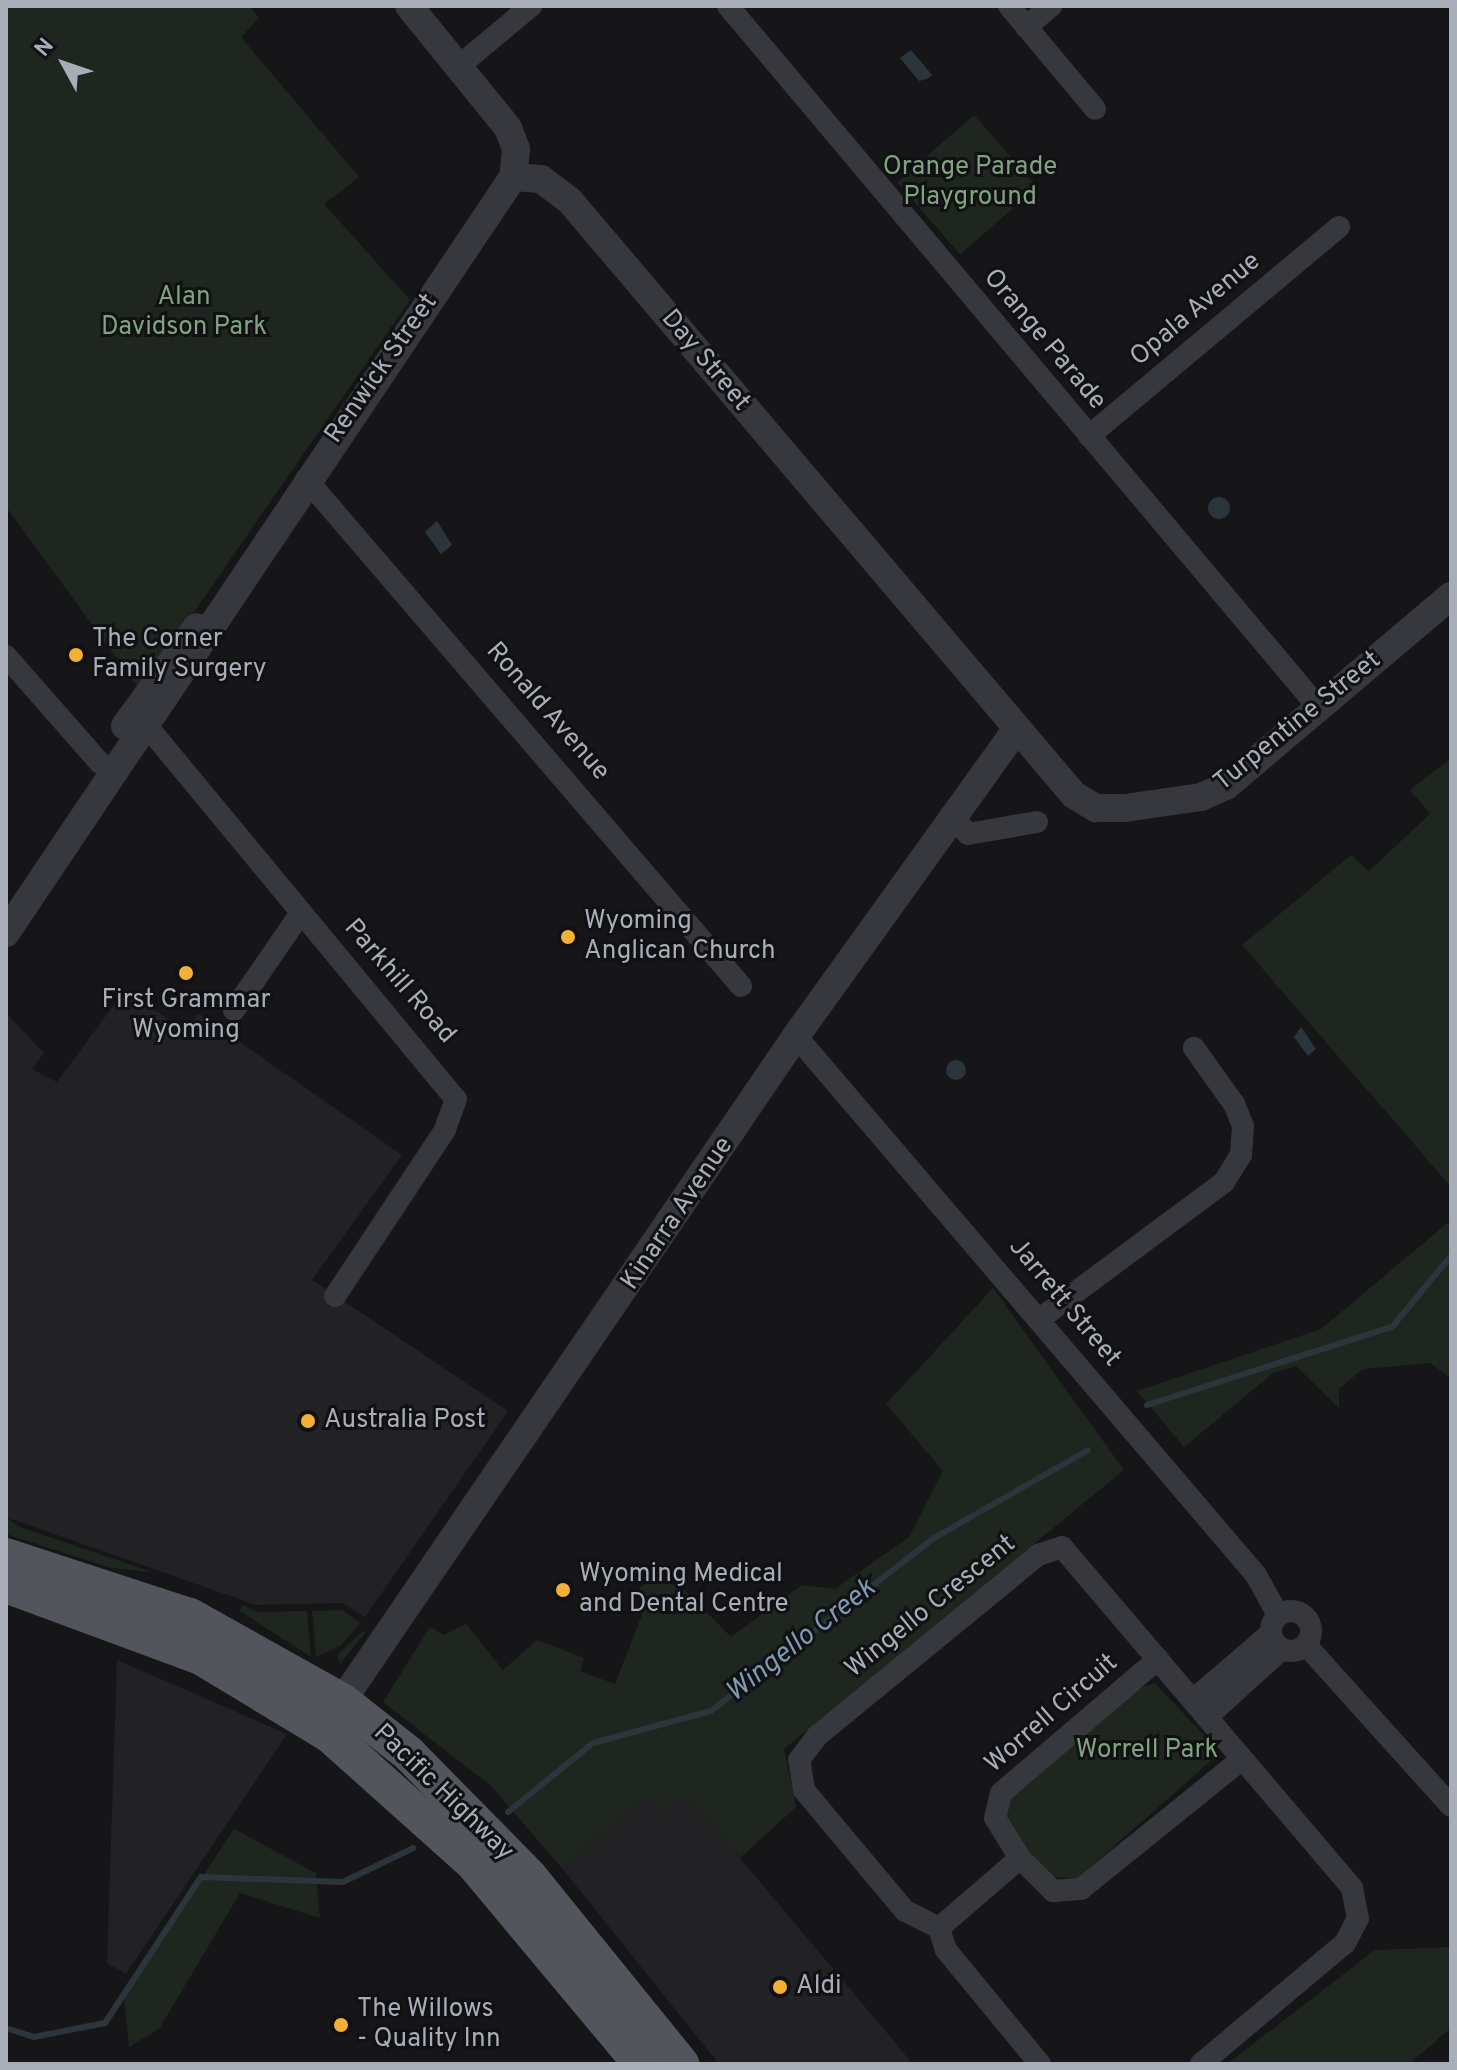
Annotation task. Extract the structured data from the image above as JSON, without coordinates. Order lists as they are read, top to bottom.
{
  "streets": {
    "main road": ["Pacific Highway"],
    "street": [
      "Opala Avenue",
      "Orange Parade",
      "Day Street",
      "Renwick Street",
      "Ronald Avenue",
      "Turpentine Street",
      "Parkhill Road",
      "Kinarra Avenue",
      "Jarrett Street",
      "Wingello Crescent",
      "Worrell Circuit"
    ]
  },
  "crossings": [
    ["Opala Avenue", "Orange Parade"],
    ["Orange Parade", "Turpentine Street"],
    ["Day Street", "Renwick Street"],
    ["Day Street", "Turpentine Street"],
    ["Day Street", "Kinarra Avenue"],
    ["Renwick Street", "Ronald Avenue"],
    ["Renwick Street", "Parkhill Road"],
    ["Turpentine Street", "Kinarra Avenue"],
    ["Kinarra Avenue", "Jarrett Street"],
    ["Kinarra Avenue", "Pacific Highway"],
    ["Wingello Crescent", "Worrell Circuit"]
  ],
  "water": ["Wingello Creek"],
  "parks": ["Orange Parade Playground", "Alan Davidson Park", "Worrell Park"],
  "places": [
    "The Corner Family Surgery",
    "Wyoming Anglican Church",
    "First Grammar Wyoming",
    "Australia Post",
    "Wyoming Medical and Dental Centre",
    "Aldi",
    "The Willows - Quality Inn"
  ],
  "north": "top left"
}
